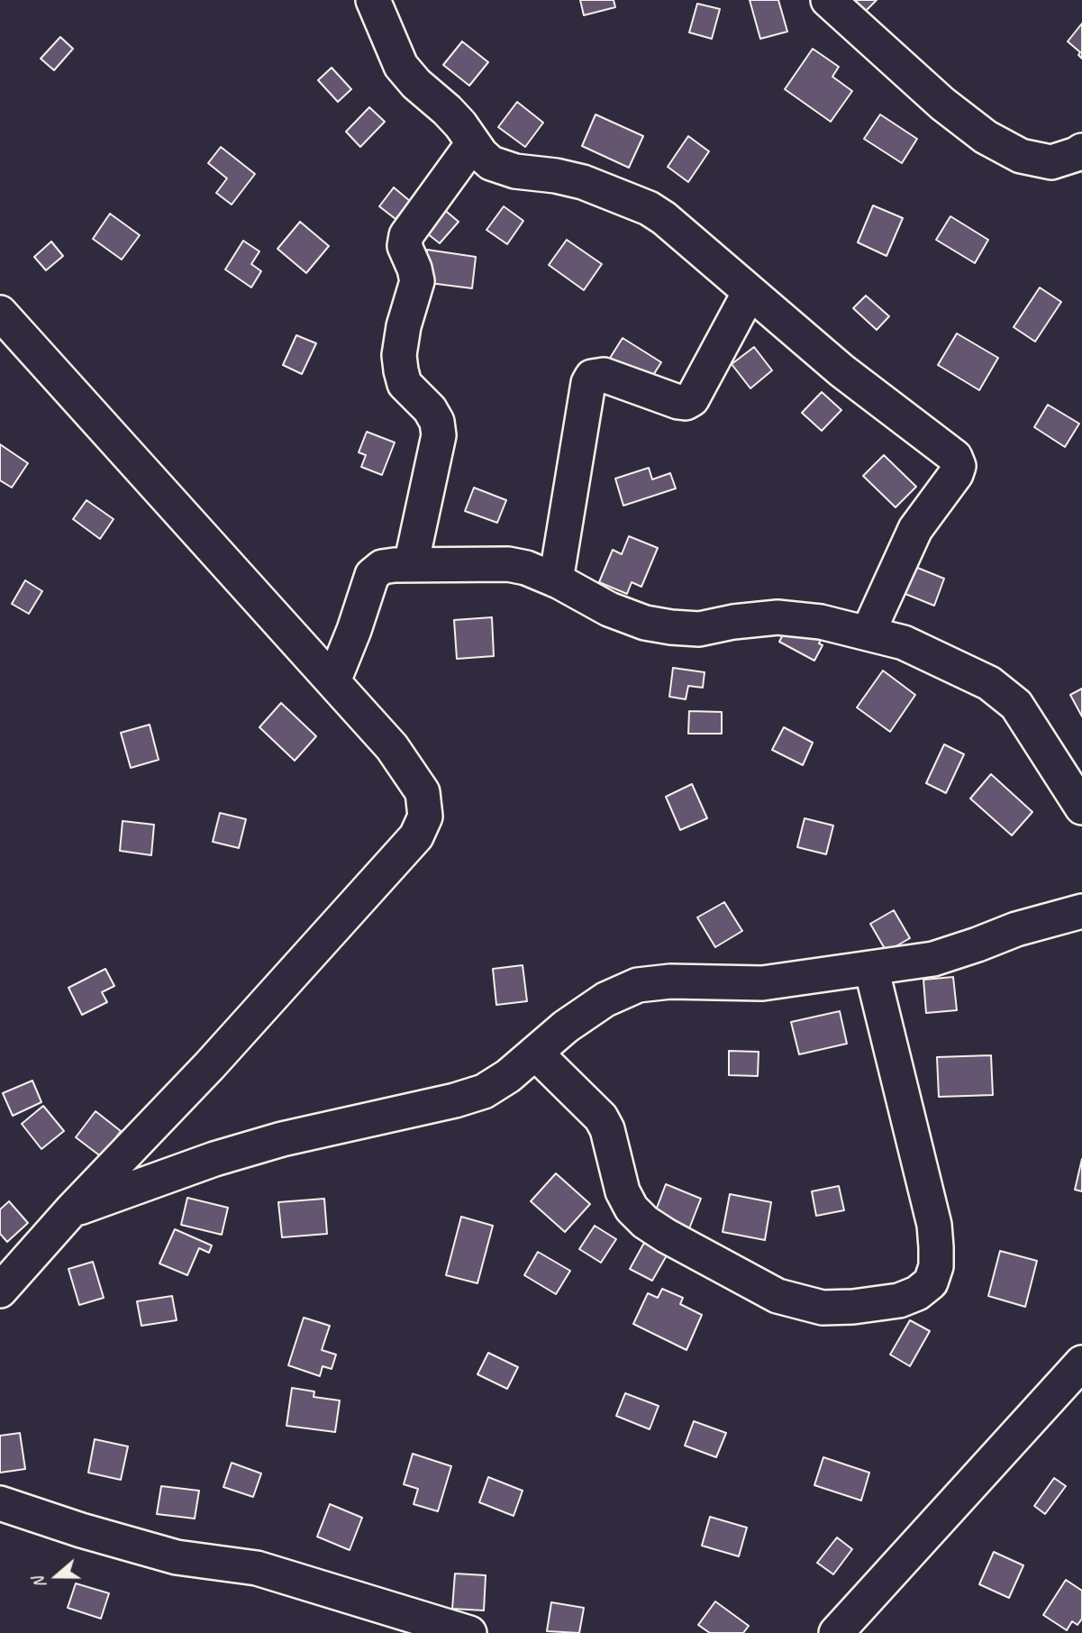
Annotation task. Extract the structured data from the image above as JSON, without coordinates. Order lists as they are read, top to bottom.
{
  "north": "left"
}
